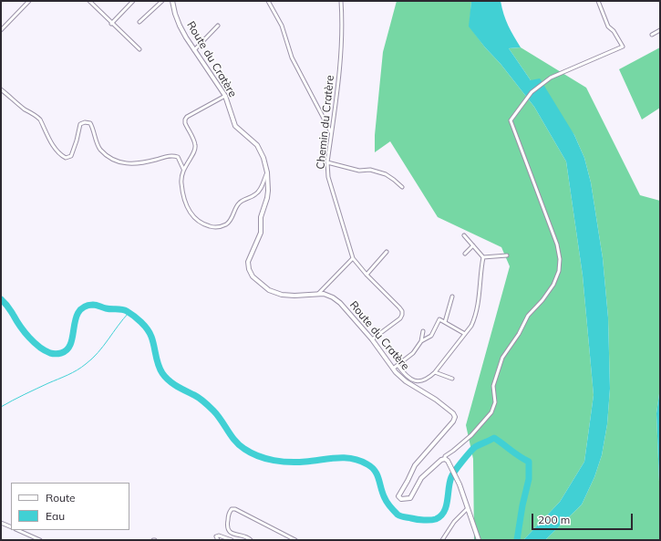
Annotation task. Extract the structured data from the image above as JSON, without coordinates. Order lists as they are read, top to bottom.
{
  "streets": {
    "street": ["Route du Cratère", "Chemin du Cratère"]
  },
  "crossings": [
    ["Route du Cratère", "Chemin du Cratère"]
  ],
  "legend": ["Route", "Eau"],
  "scale_bar": "200 m"
}
